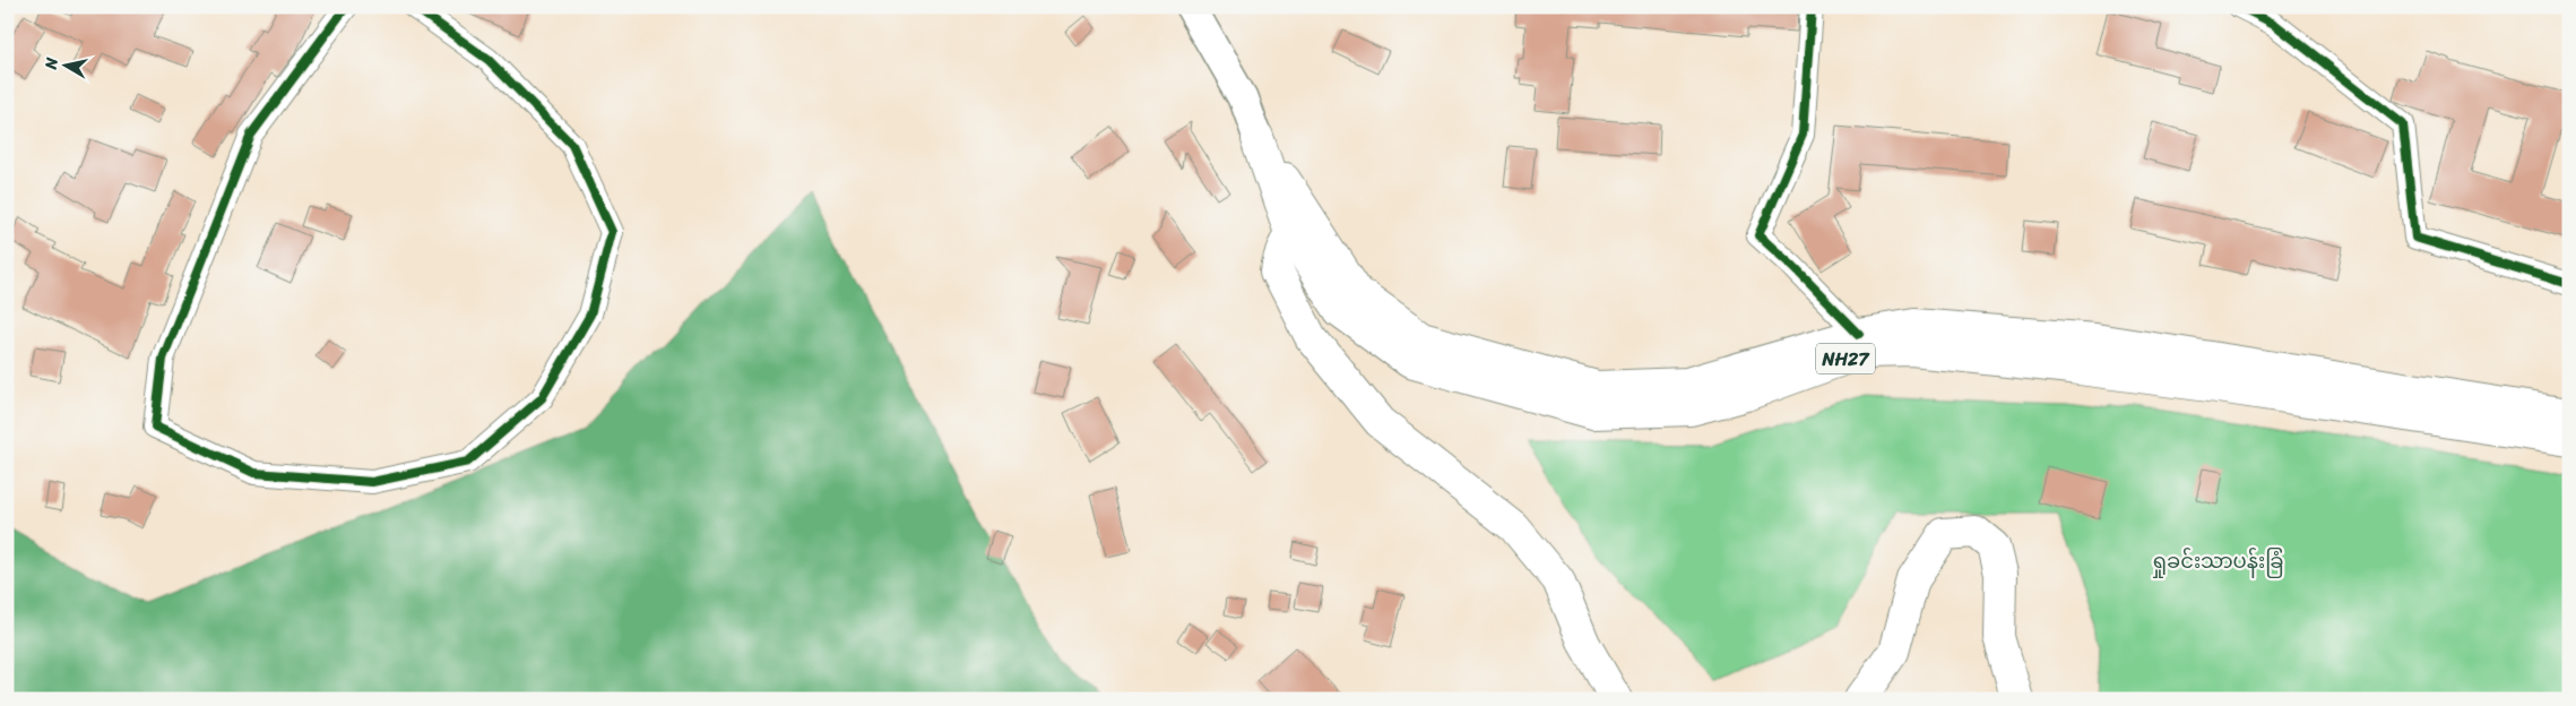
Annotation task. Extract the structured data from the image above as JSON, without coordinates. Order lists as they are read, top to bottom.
{
  "streets": {
    "highway": ["NH27"]
  },
  "parks": ["ရှုခင်းသာပန်းခြံ"],
  "north": "left"
}
